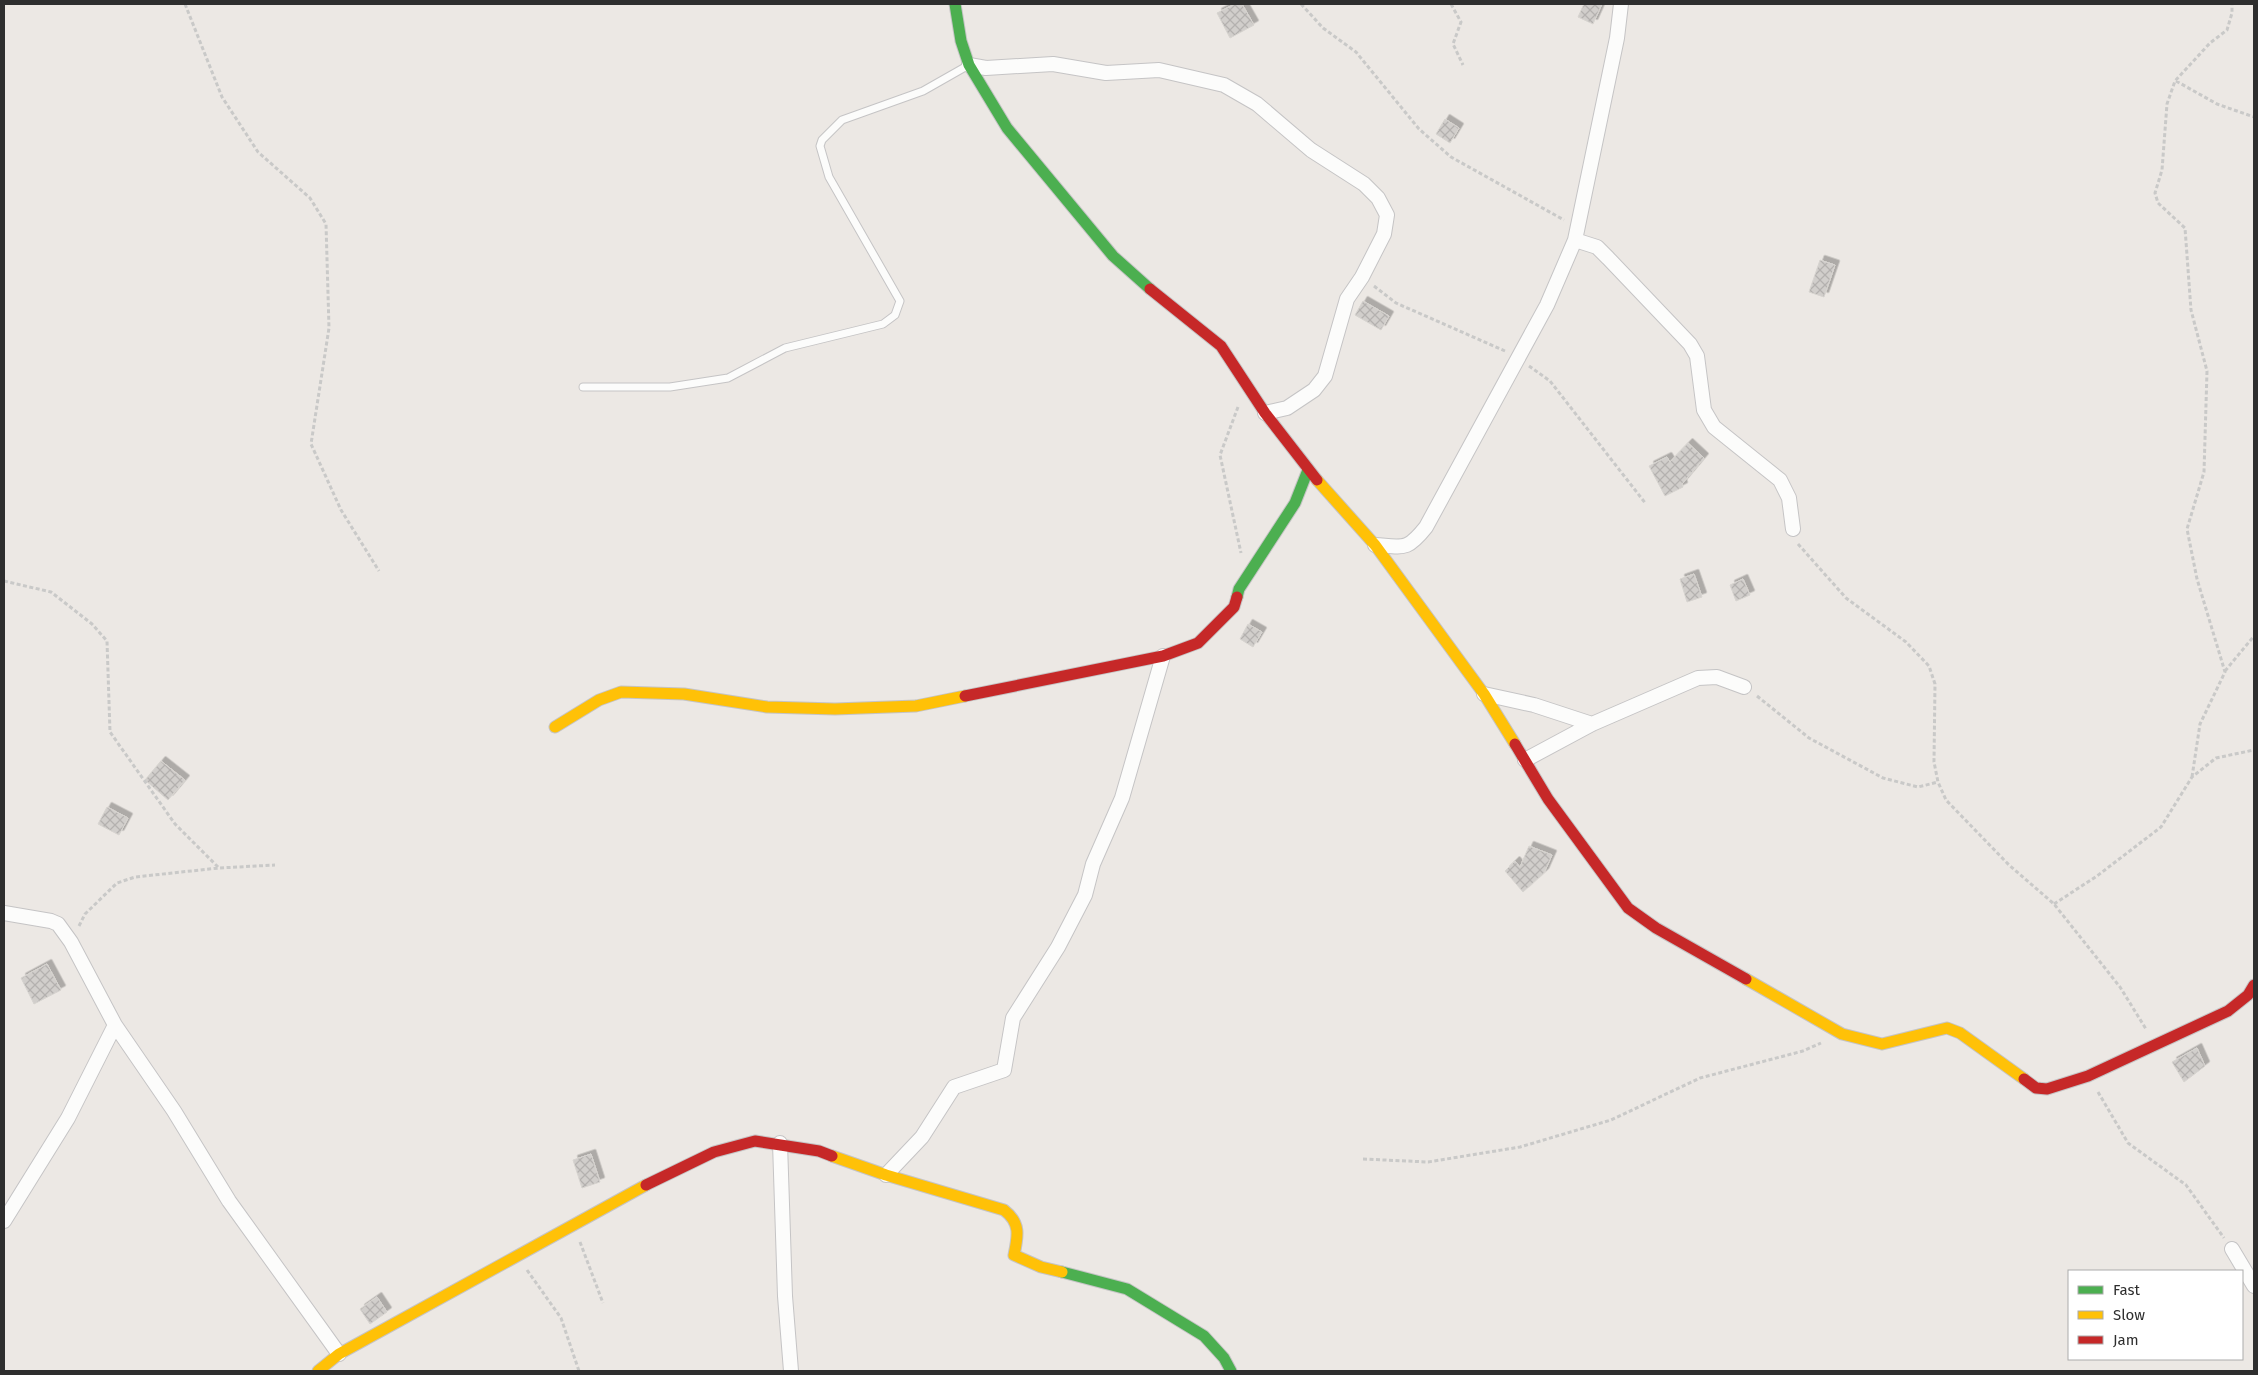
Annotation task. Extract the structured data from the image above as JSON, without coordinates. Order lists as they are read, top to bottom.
{
  "legend": ["Fast", "Slow", "Jam"]
}
